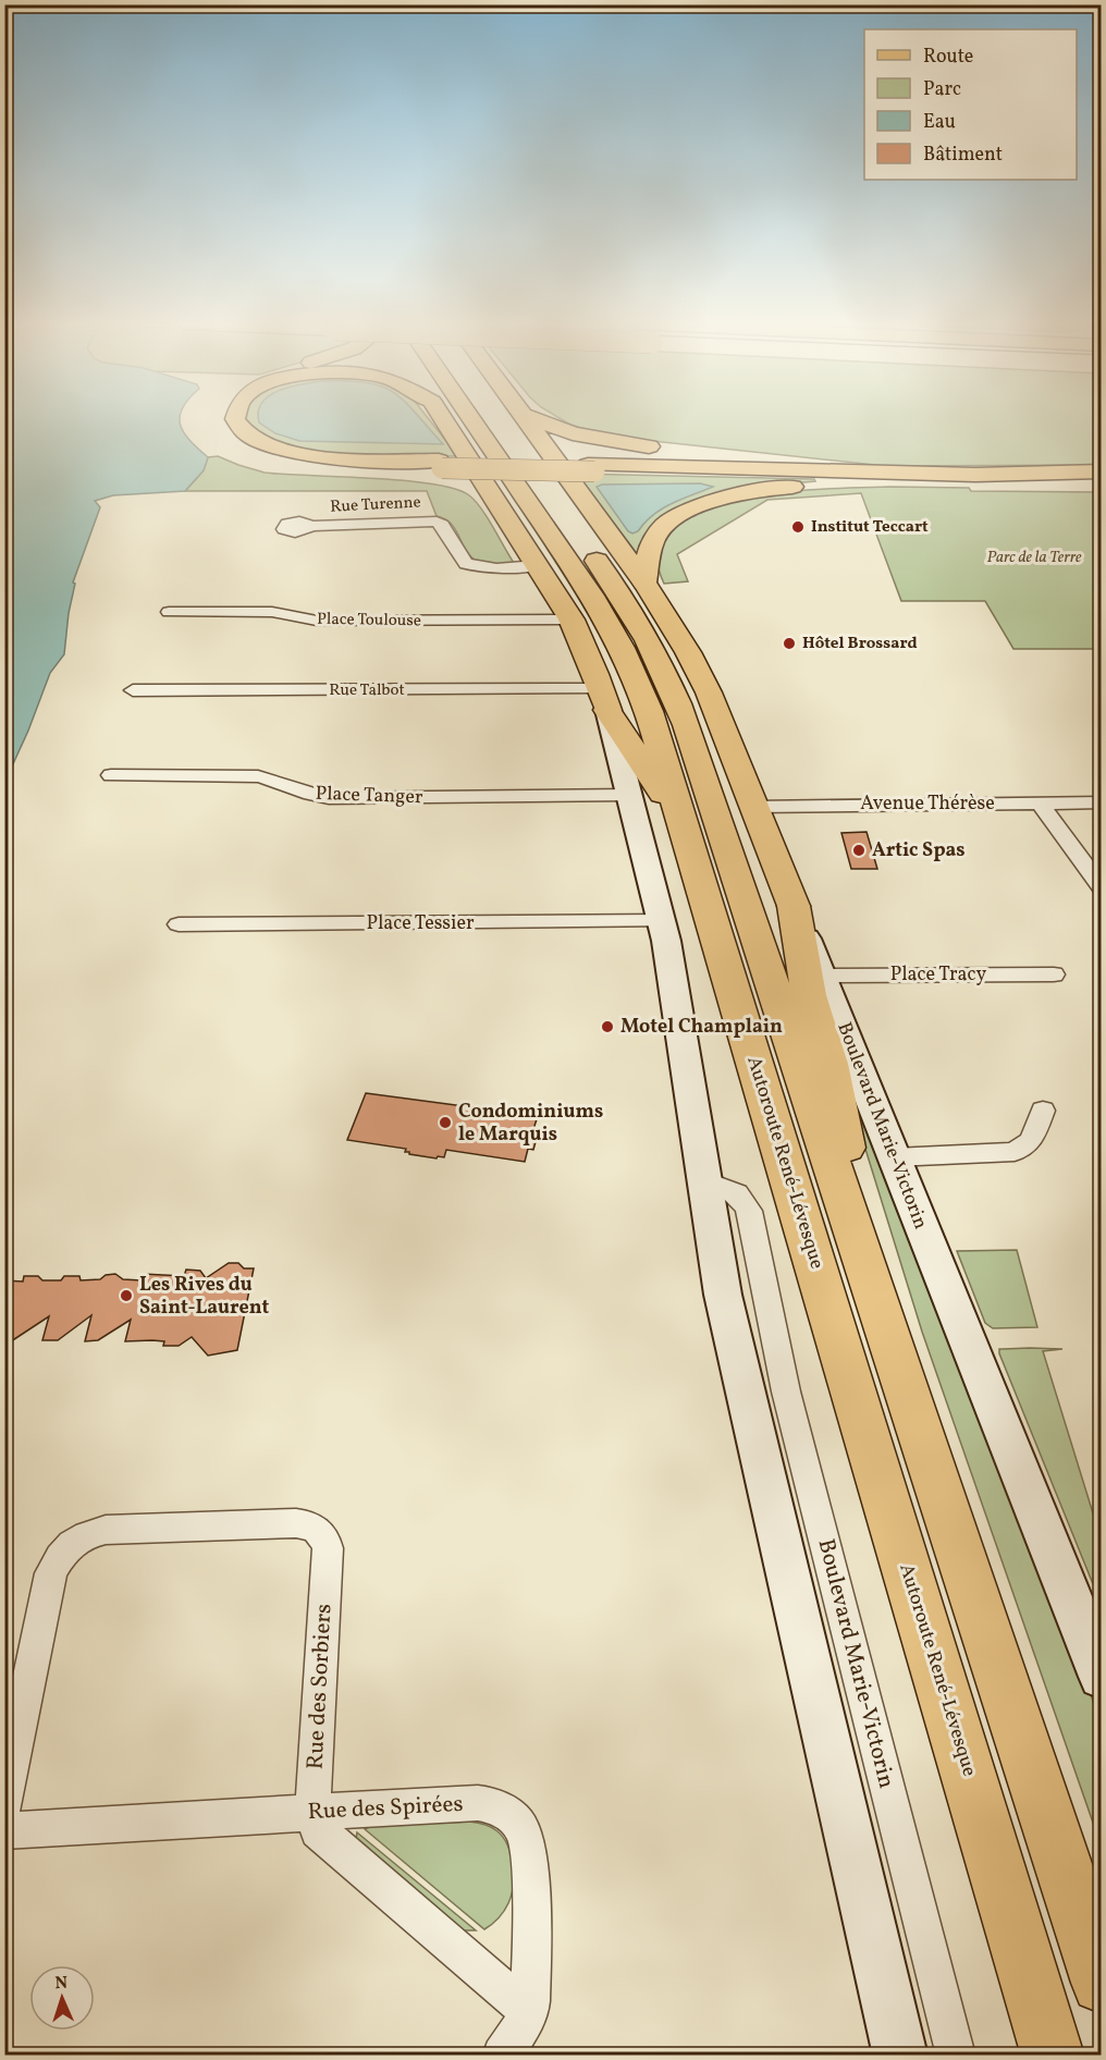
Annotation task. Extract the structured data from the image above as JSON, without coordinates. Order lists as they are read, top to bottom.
{
  "streets": {
    "main road": ["Boulevard Marie-Victorin", "Autoroute René-Lévesque"],
    "street": [
      "Rue Turenne",
      "Place Toulouse",
      "Rue Talbot",
      "Place Tanger",
      "Avenue Thérèse",
      "Place Tessier",
      "Place Tracy",
      "Rue des Sorbiers",
      "Rue des Spirées"
    ]
  },
  "crossings": [
    ["Rue Turenne", "Boulevard Marie-Victorin"],
    ["Place Toulouse", "Boulevard Marie-Victorin"],
    ["Rue Talbot", "Boulevard Marie-Victorin"],
    ["Place Tanger", "Boulevard Marie-Victorin"],
    ["Avenue Thérèse", "Boulevard Marie-Victorin"],
    ["Place Tessier", "Boulevard Marie-Victorin"],
    ["Place Tracy", "Boulevard Marie-Victorin"],
    ["Rue des Sorbiers", "Rue des Spirées"]
  ],
  "parks": ["Parc de la Terre"],
  "places": [
    "Institut Teccart",
    "Hôtel Brossard",
    "Artic Spas",
    "Motel Champlain",
    "Condominiums le Marquis",
    "Les Rives du Saint-Laurent"
  ],
  "legend": [
    "Route",
    "Parc",
    "Eau",
    "Bâtiment"
  ],
  "north": "top"
}
